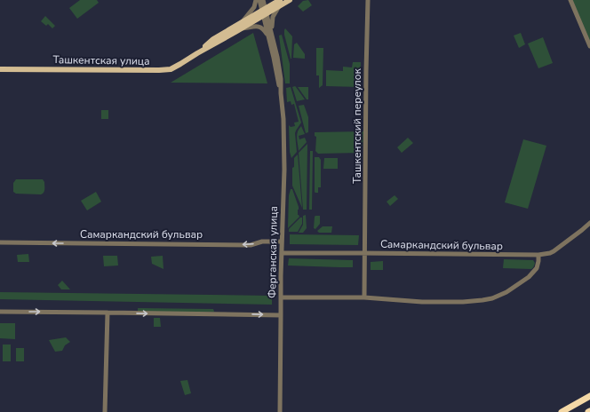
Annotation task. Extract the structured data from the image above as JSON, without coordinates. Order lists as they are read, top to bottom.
{
  "streets": {
    "main road": ["Ташкентская улица"],
    "street": ["Ташкентский переулок", "Самаркандский бульвар", "Ферганская улица"]
  },
  "crossings": [
    ["Ташкентская улица", "Ферганская улица"],
    ["Ташкентский переулок", "Самаркандский бульвар"],
    ["Самаркандский бульвар", "Ферганская улица"]
  ],
  "one_way": ["Самаркандский бульвар"]
}
